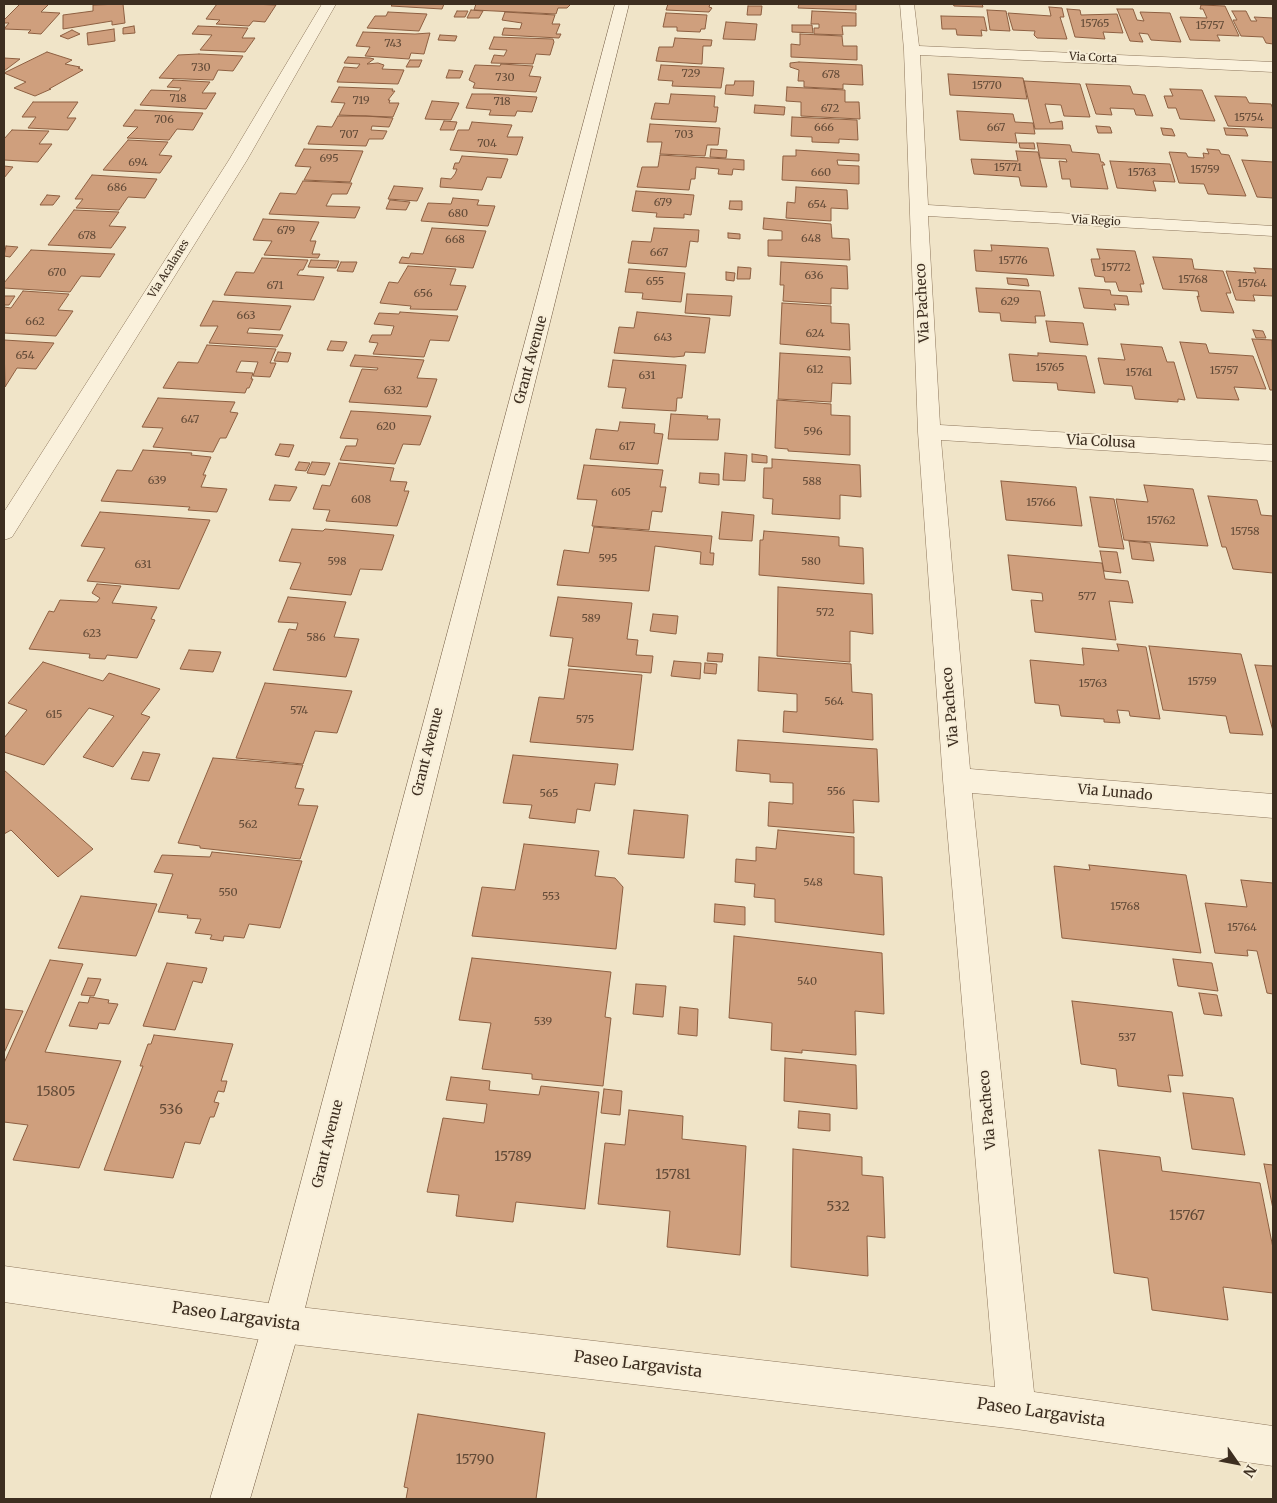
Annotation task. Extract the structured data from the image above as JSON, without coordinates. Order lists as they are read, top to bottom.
{
  "streets": {
    "street": [
      "Via Corta",
      "Via Regio",
      "Via Acalanes",
      "Via Pacheco",
      "Grant Avenue",
      "Via Colusa",
      "Via Lunado",
      "Paseo Largavista"
    ]
  },
  "crossings": [
    ["Via Corta", "Via Pacheco"],
    ["Via Regio", "Via Pacheco"],
    ["Via Pacheco", "Via Colusa"],
    ["Via Pacheco", "Via Lunado"],
    ["Via Pacheco", "Paseo Largavista"],
    ["Grant Avenue", "Paseo Largavista"]
  ],
  "house_numbers": [
    "15765",
    "15757",
    "743",
    "730",
    "729",
    "678",
    "730",
    "15770",
    "718",
    "719",
    "718",
    "672",
    "15754",
    "706",
    "666",
    "667",
    "707",
    "703",
    "704",
    "695",
    "694",
    "15771",
    "15759",
    "660",
    "15763",
    "686",
    "679",
    "654",
    "680",
    "679",
    "678",
    "648",
    "668",
    "667",
    "15776",
    "15772",
    "670",
    "636",
    "15768",
    "655",
    "15764",
    "671",
    "656",
    "629",
    "663",
    "662",
    "624",
    "643",
    "654",
    "15765",
    "612",
    "15757",
    "15761",
    "631",
    "632",
    "647",
    "620",
    "596",
    "617",
    "639",
    "588",
    "605",
    "608",
    "15766",
    "15762",
    "15758",
    "595",
    "598",
    "580",
    "631",
    "577",
    "572",
    "589",
    "623",
    "586",
    "15759",
    "15763",
    "564",
    "574",
    "615",
    "575",
    "556",
    "565",
    "562",
    "548",
    "550",
    "553",
    "15768",
    "15764",
    "540",
    "539",
    "537",
    "15805",
    "536",
    "15789",
    "15781",
    "532",
    "15767",
    "15790"
  ],
  "north": "bottom right"
}
